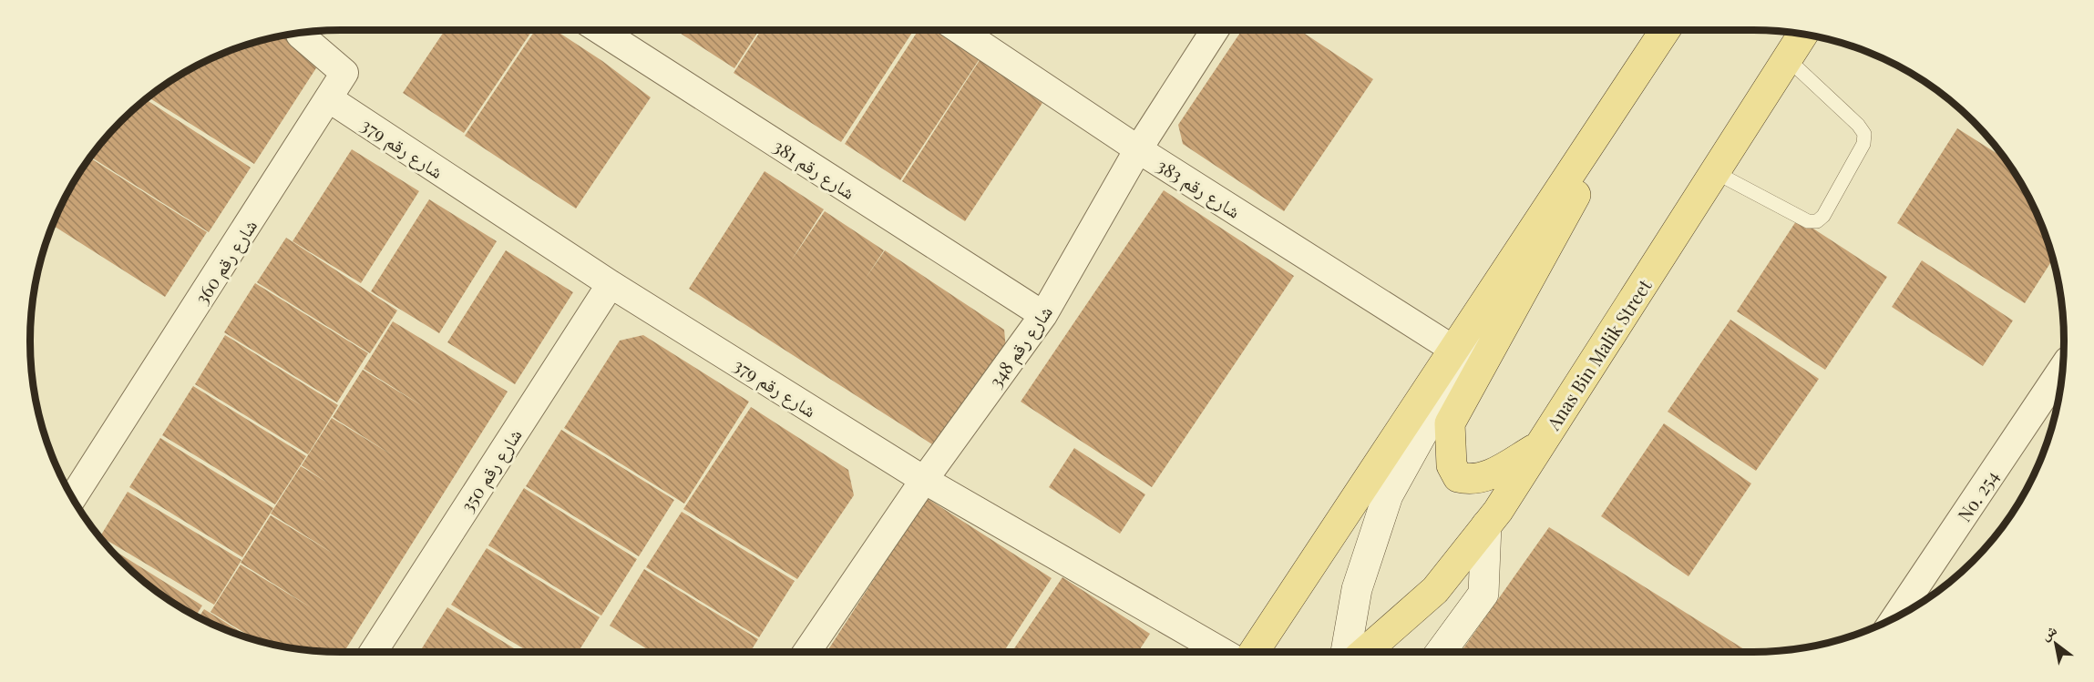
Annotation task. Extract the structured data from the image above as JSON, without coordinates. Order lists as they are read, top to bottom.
{
  "streets": {
    "main road": ["Anas Bin Malik Street"],
    "street": [
      "شارع رقم 379",
      "شارع رقم 381",
      "شارع رقم 383",
      "شارع رقم 360",
      "شارع رقم 348",
      "شارع رقم 350",
      "No. 254"
    ]
  },
  "crossings": [
    ["شارع رقم 379", "شارع رقم 360"],
    ["شارع رقم 379", "شارع رقم 348"],
    ["شارع رقم 379", "شارع رقم 350"],
    ["شارع رقم 381", "شارع رقم 348"],
    ["شارع رقم 383", "شارع رقم 348"]
  ],
  "north": "top left"
}
